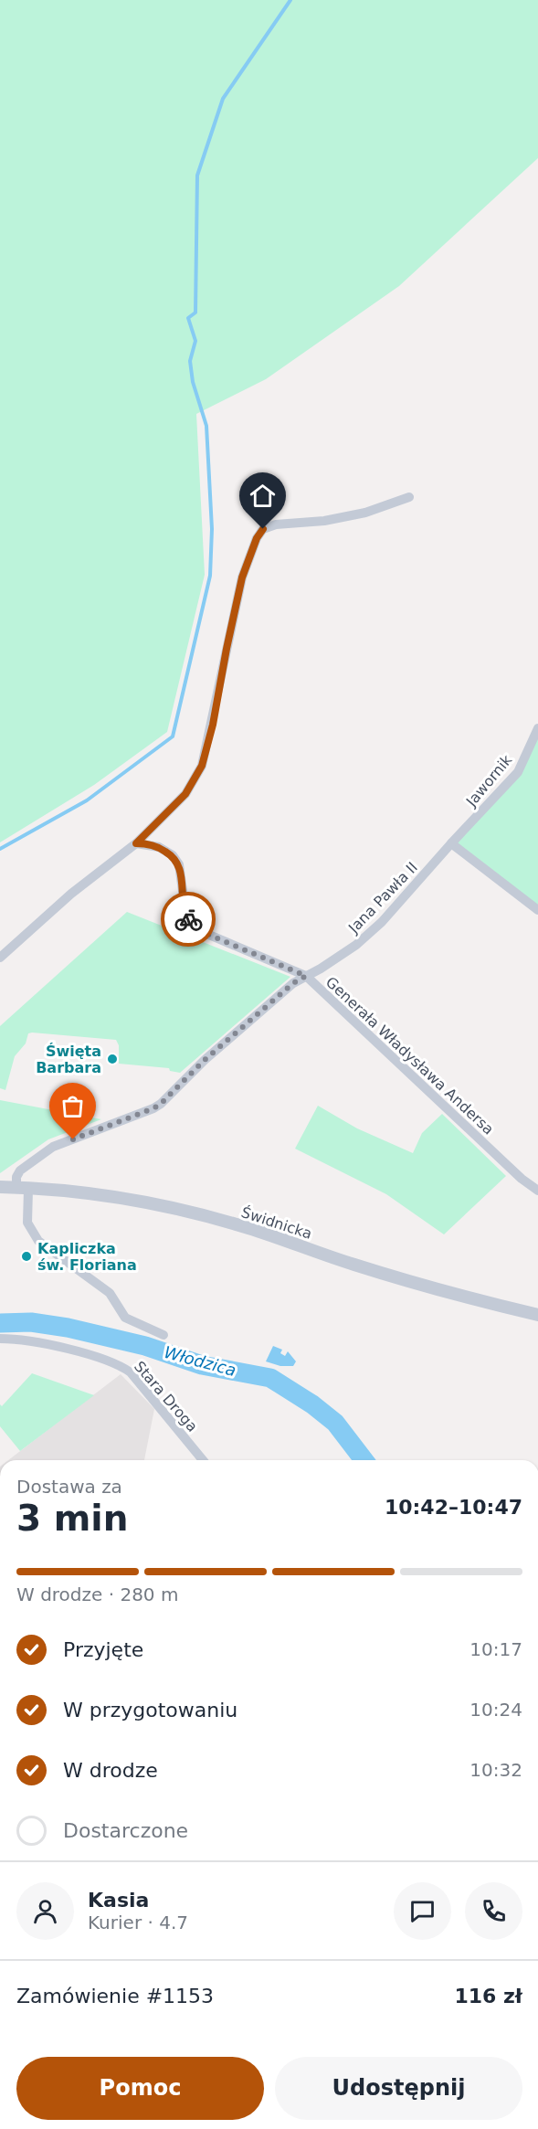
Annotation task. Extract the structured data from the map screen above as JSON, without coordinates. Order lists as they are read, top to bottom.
{
  "streets": {
    "street": [
      "Jawornik",
      "Jana Pawła II",
      "Generała Władysława Andersa",
      "Świdnicka",
      "Stara Droga"
    ]
  },
  "crossings": [
    ["Jawornik", "Jana Pawła II"],
    ["Jana Pawła II", "Generała Władysława Andersa"],
    ["Jana Pawła II", "Świdnicka"]
  ],
  "water": ["Włodzica"],
  "places": ["Święta Barbara", "Kapliczka św. Floriana"],
  "page": {
    "heading": ["3 min", "Dostawa za", "10:42–10:47"],
    "panel": [
      "Kasia",
      "Kurier · 4.7",
      "Zamówienie #1153",
      "116 zł"
    ],
    "bar": "W drodze · 280 m",
    "list": [
      ["Przyjęte", "10:17"],
      ["W przygotowaniu", "10:24"],
      ["W drodze", "10:32"],
      "Dostarczone"
    ],
    "buttons": ["Pomoc", "Udostępnij"]
  }
}
